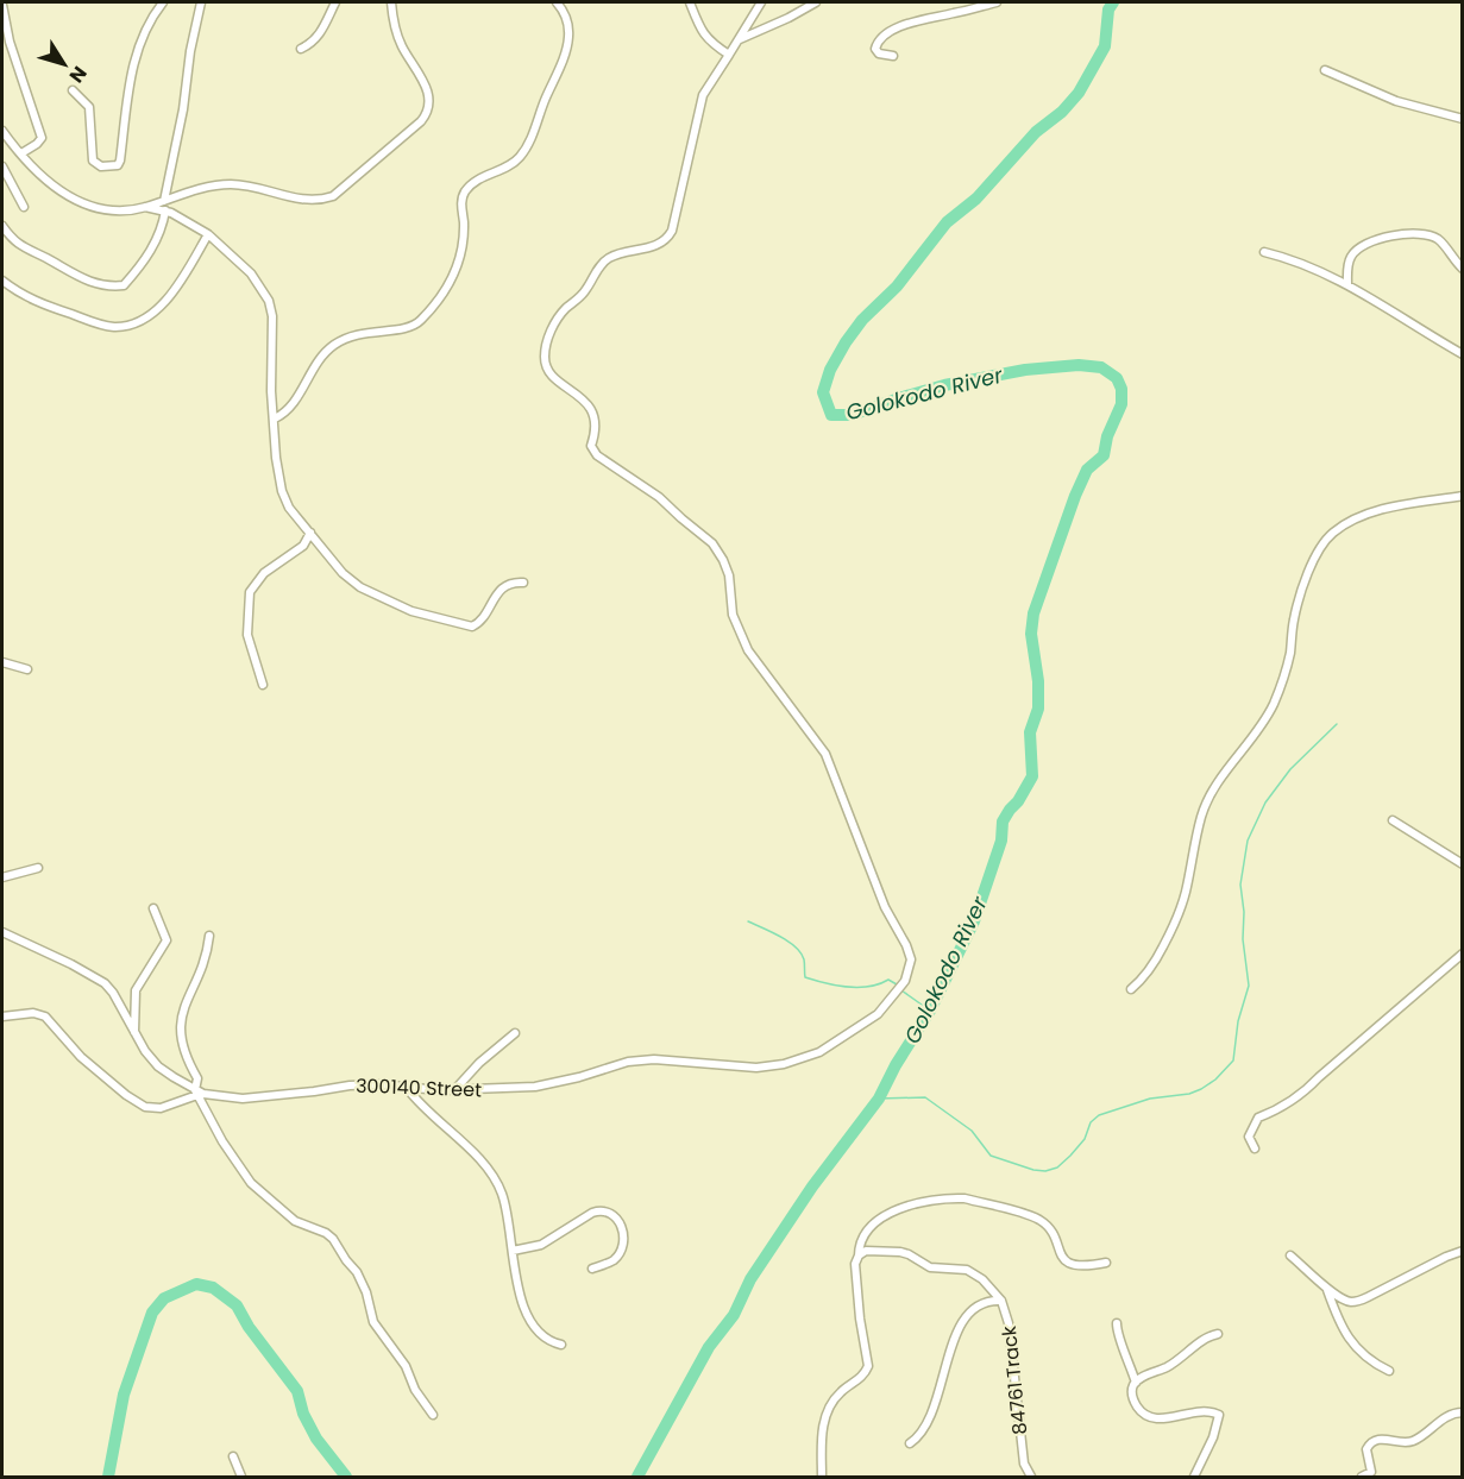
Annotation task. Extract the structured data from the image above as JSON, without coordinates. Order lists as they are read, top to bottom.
{
  "streets": {
    "street": ["300140 Street", "84761 Track"]
  },
  "water": ["Golokodo River"],
  "north": "bottom right"
}
